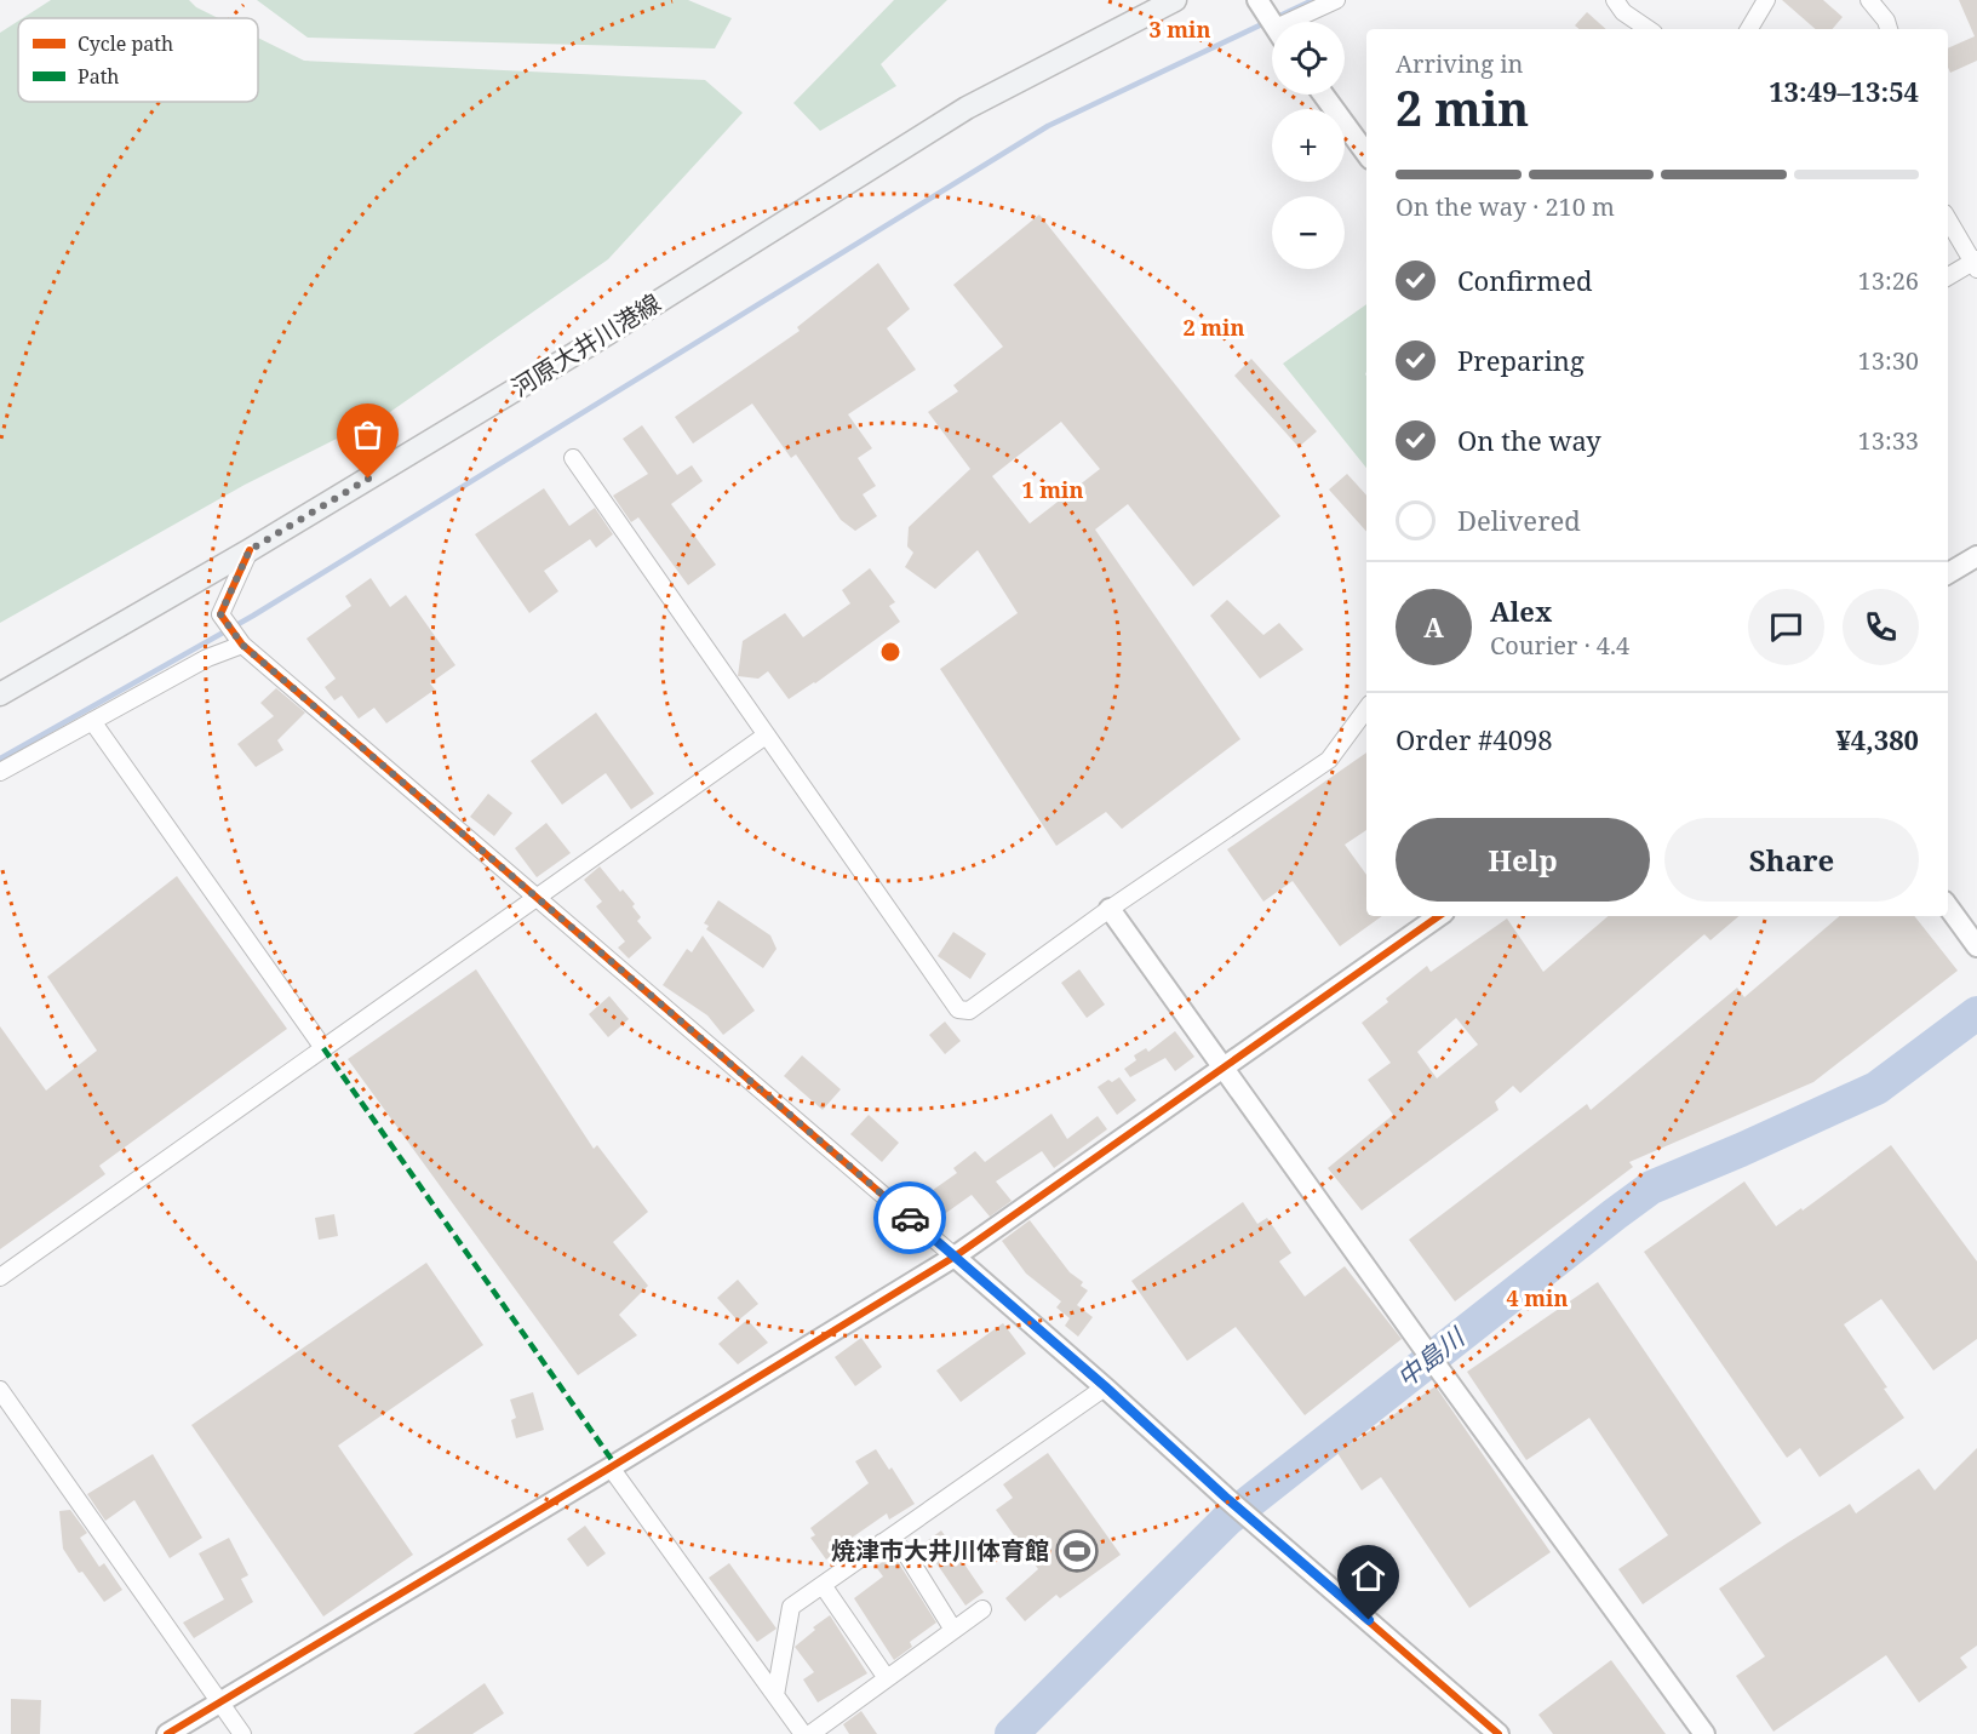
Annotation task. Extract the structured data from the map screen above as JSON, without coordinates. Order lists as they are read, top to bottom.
{
  "streets": {
    "main road": ["河原大井川港線"]
  },
  "water": ["中島川"],
  "places": {
    "sports": ["焼津市大井川体育館"]
  },
  "legend": ["Cycle path", "Path"],
  "page": {
    "map_buttons": ["+", "−"],
    "heading": ["2 min", "Arriving in", "13:49–13:54"],
    "panel": [
      "Alex",
      "Courier · 4.4",
      "Order #4098",
      "¥4,380"
    ],
    "bar": "On the way · 210 m",
    "list": [
      ["Confirmed", "13:26"],
      ["Preparing", "13:30"],
      ["On the way", "13:33"],
      "Delivered"
    ],
    "round": "A",
    "buttons": ["Help", "Share"]
  },
  "rings": [
    "3 min",
    "2 min",
    "1 min",
    "4 min"
  ]
}
